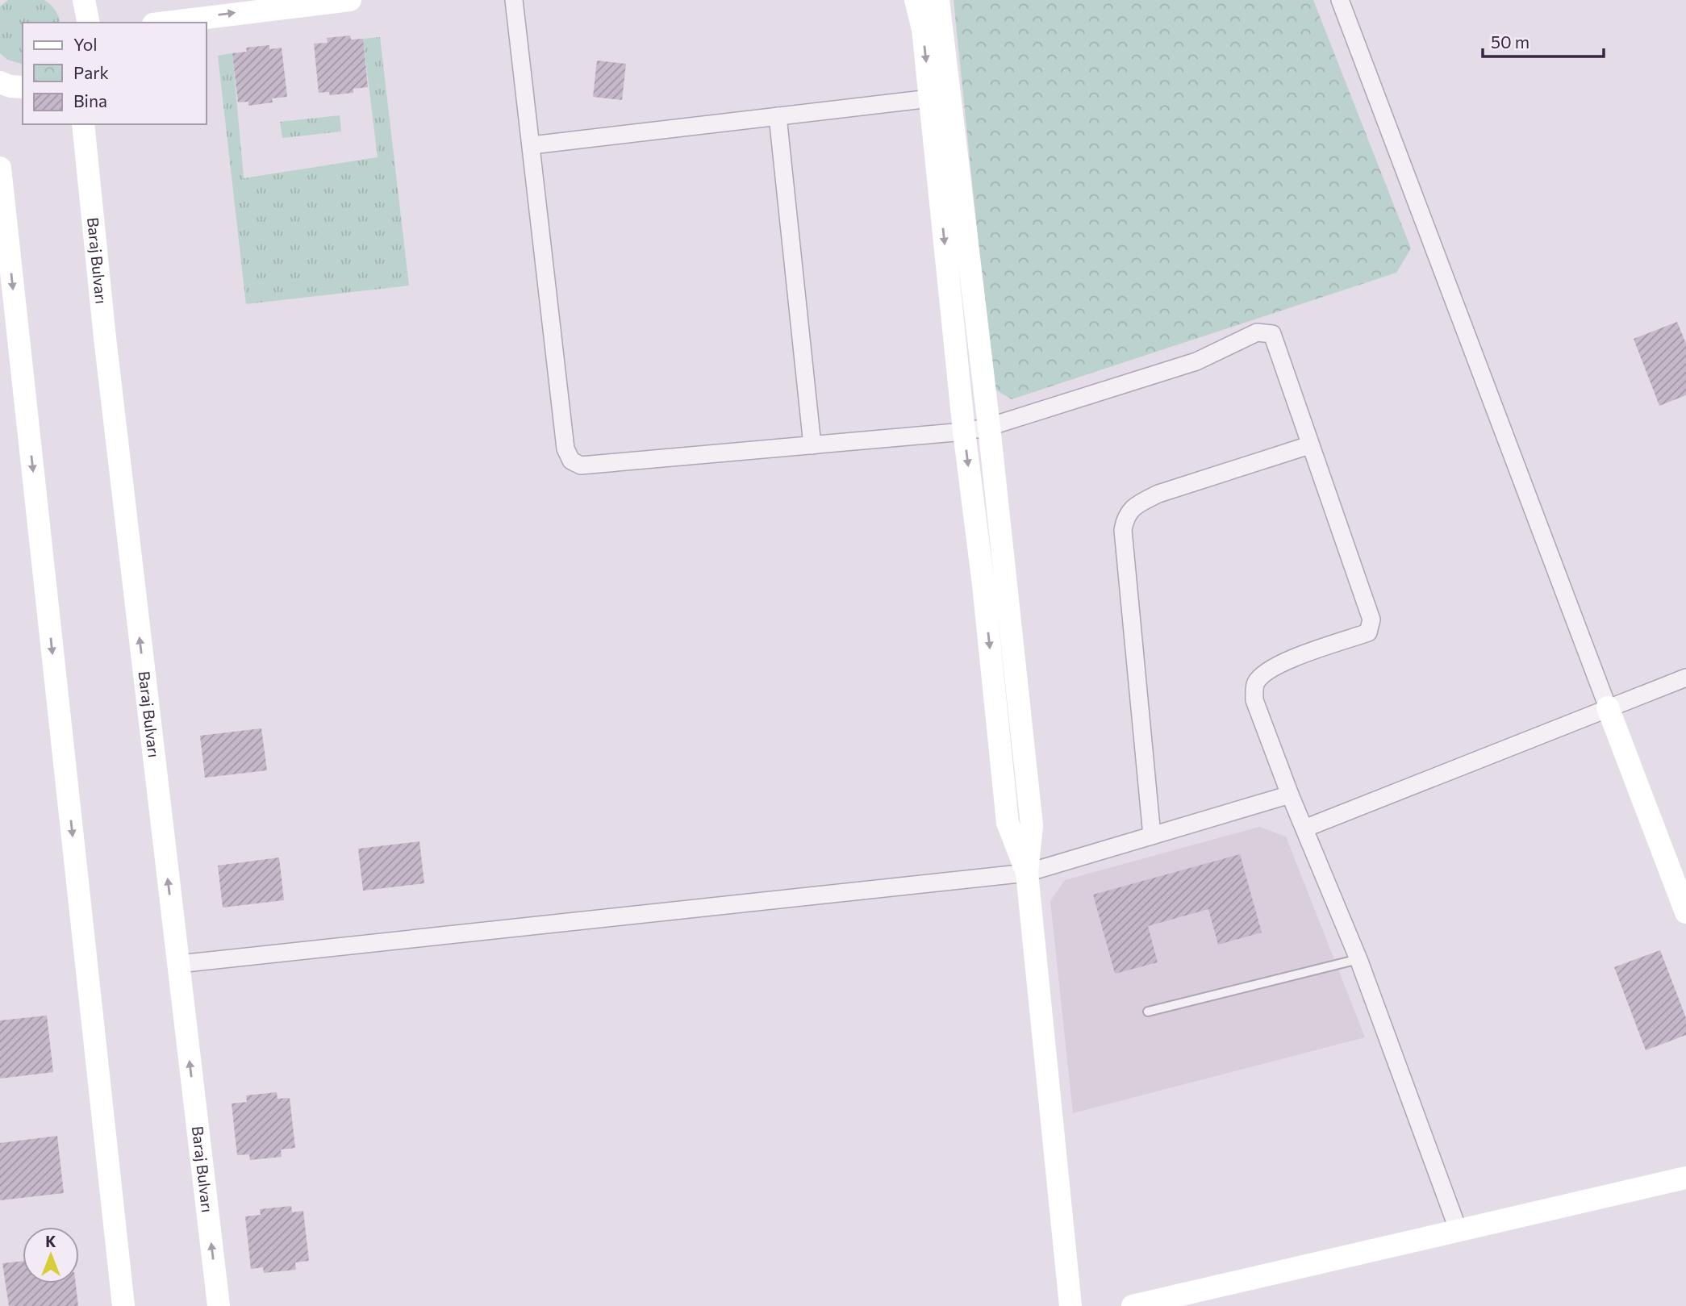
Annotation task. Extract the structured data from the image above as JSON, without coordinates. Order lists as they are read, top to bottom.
{
  "streets": {
    "street": ["Baraj Bulvarı"]
  },
  "legend": ["Yol", "Park", "Bina"],
  "scale_bar": "50 m",
  "north": "top"
}
